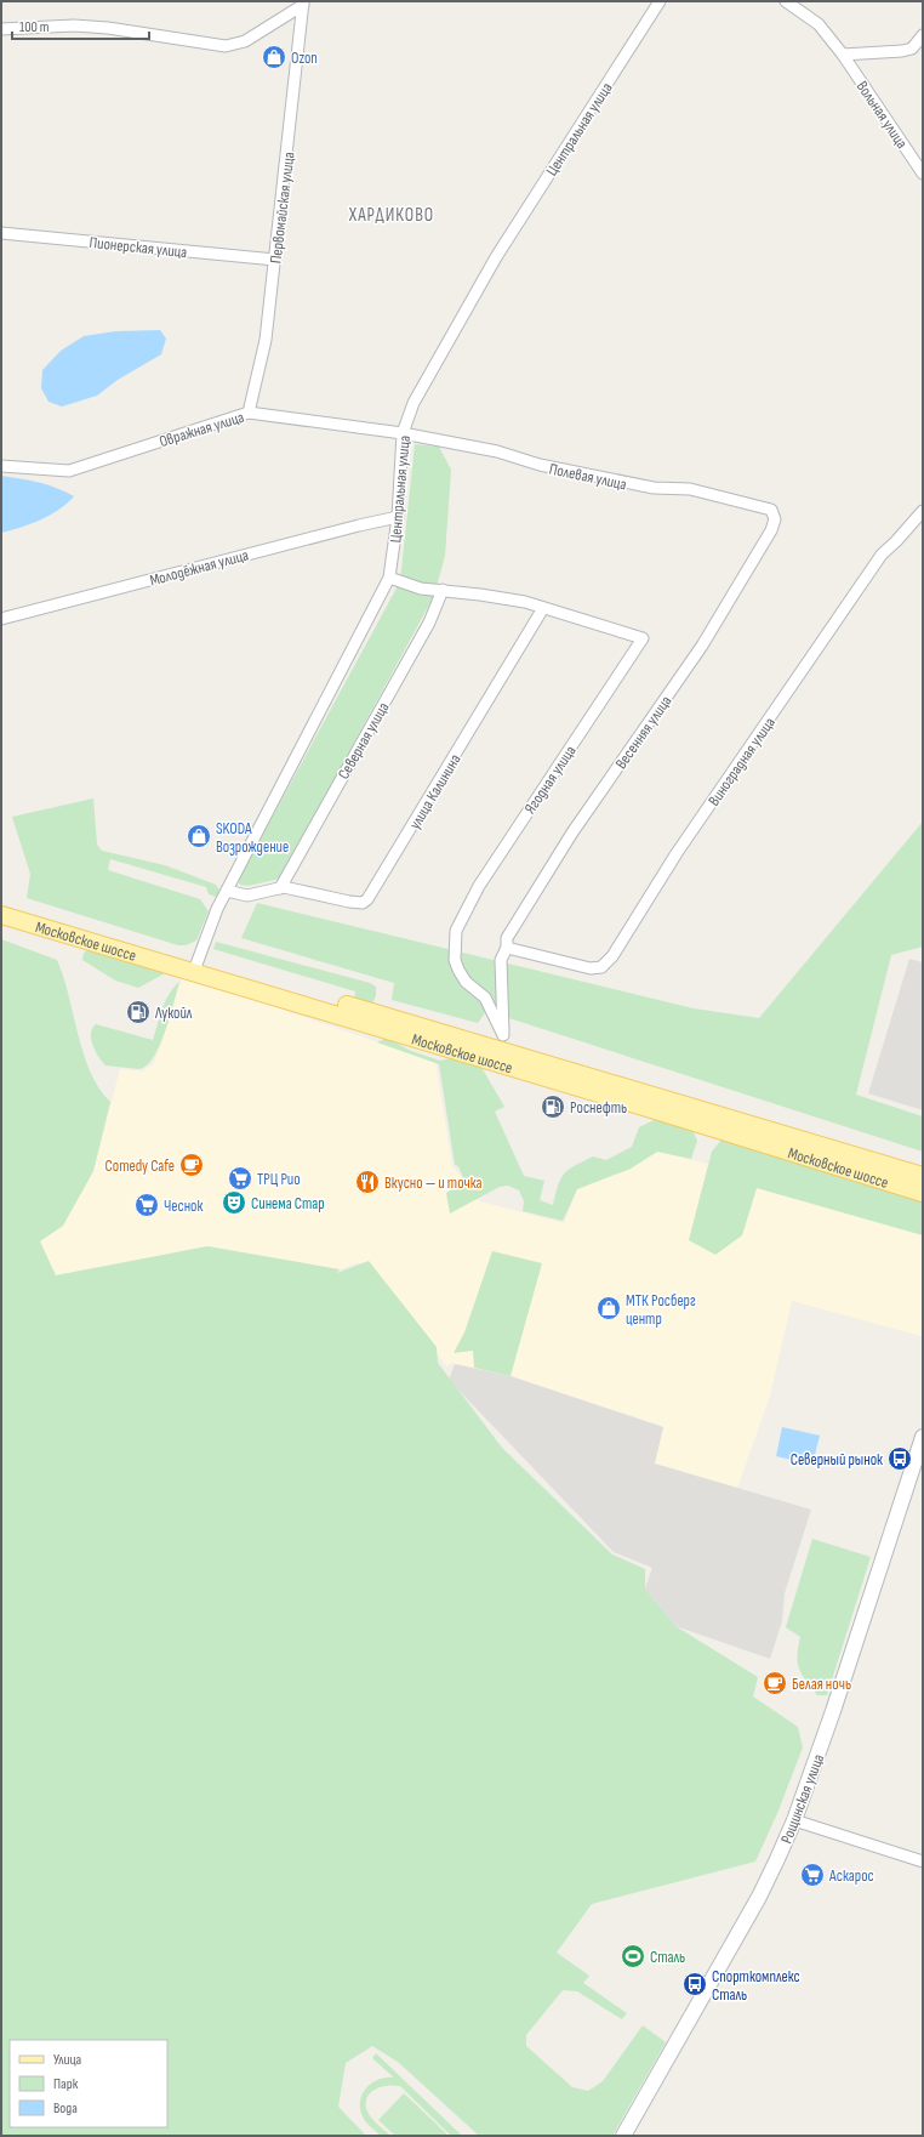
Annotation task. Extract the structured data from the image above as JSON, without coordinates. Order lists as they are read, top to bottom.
{
  "streets": {
    "main road": ["Московское шоссе", "Рощинская улица"],
    "street": [
      "Вольная улица",
      "Центральная улица",
      "Первомайская улица",
      "Пионерская улица",
      "Овражная улица",
      "Полевая улица",
      "Молодёжная улица",
      "Весенняя улица",
      "Северная улица",
      "Виноградная улица",
      "Ягодная улица",
      "улица Калинина"
    ]
  },
  "crossings": [
    ["Центральная улица", "Овражная улица"],
    ["Центральная улица", "Полевая улица"],
    ["Центральная улица", "Молодёжная улица"],
    ["Центральная улица", "Московское шоссе"],
    ["Первомайская улица", "Пионерская улица"],
    ["Первомайская улица", "Овражная улица"],
    ["Овражная улица", "Полевая улица"],
    ["Полевая улица", "Весенняя улица"],
    ["Весенняя улица", "Виноградная улица"],
    ["Весенняя улица", "Ягодная улица"],
    ["Весенняя улица", "Московское шоссе"],
    ["Северная улица", "улица Калинина"],
    ["Ягодная улица", "улица Калинина"],
    ["Ягодная улица", "Московское шоссе"]
  ],
  "districts": ["ХАРДИКОВО"],
  "places": {
    "shop": ["Ozon", "SKODA Возрождение", "МТК Росберг центр"],
    "fuel station": ["Лукойл", "Роснефть"],
    "cafe": ["Comedy Cafe", "Белая ночь"],
    "supermarket": ["ТРЦ Рио", "Чеснок", "Аскарос"],
    "restaurant": ["Вкусно — и точка"],
    "theatre": ["Синема Стар"],
    "bus stop": ["Северный рынок", "Спорткомплекс Сталь"],
    "sports": ["Сталь"]
  },
  "legend": ["Улица", "Парк", "Вода"],
  "scale_bar": "100 m"
}
